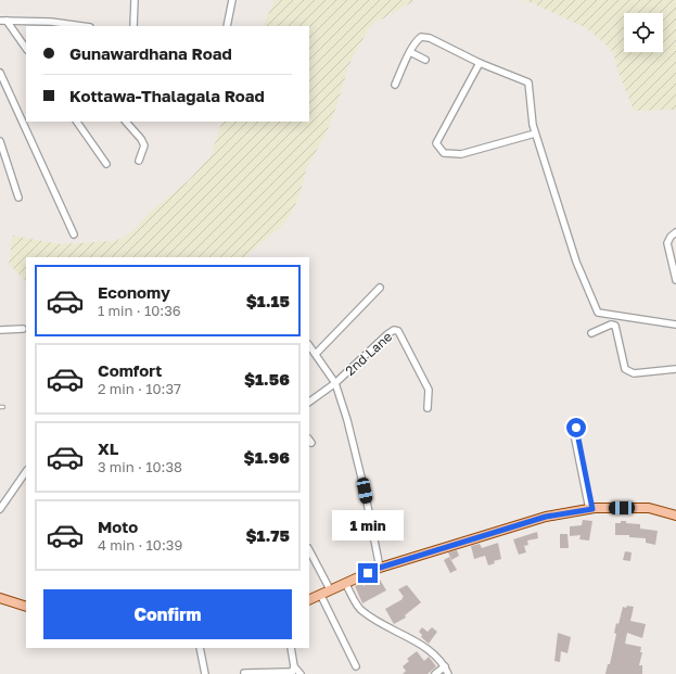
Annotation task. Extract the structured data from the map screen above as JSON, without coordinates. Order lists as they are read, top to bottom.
{
  "streets": {
    "street": ["2nd Lane"]
  },
  "page": {
    "banner": ["Gunawardhana Road", "Kottawa-Thalagala Road"],
    "list": [
      {
        "name": "Economy",
        "note": "1 min · 10:36",
        "value": "$1.15"
      },
      {
        "name": "Comfort",
        "note": "2 min · 10:37",
        "value": "$1.56"
      },
      {
        "name": "XL",
        "note": "3 min · 10:38",
        "value": "$1.96"
      },
      {
        "name": "Moto",
        "note": "4 min · 10:39",
        "value": "$1.75"
      }
    ],
    "bubble": "1 min",
    "buttons": "Confirm"
  }
}
